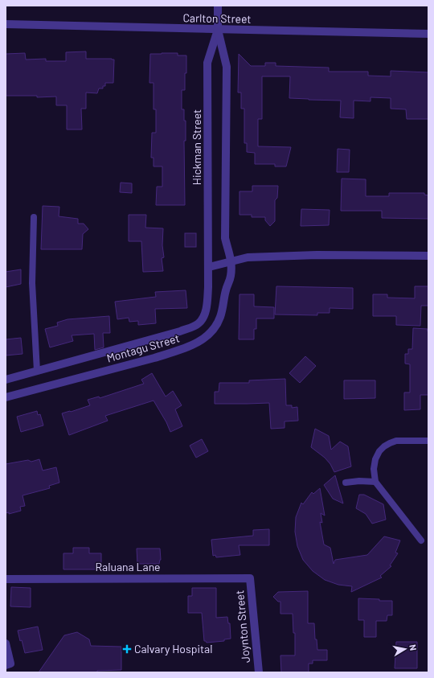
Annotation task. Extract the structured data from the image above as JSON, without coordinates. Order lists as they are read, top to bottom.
{
  "streets": {
    "street": [
      "Carlton Street",
      "Hickman Street",
      "Montagu Street",
      "Raluana Lane",
      "Joynton Street"
    ]
  },
  "crossings": [
    ["Carlton Street", "Hickman Street"],
    ["Hickman Street", "Montagu Street"],
    ["Raluana Lane", "Joynton Street"]
  ],
  "places": {
    "health": ["Calvary Hospital"]
  },
  "north": "right"
}
